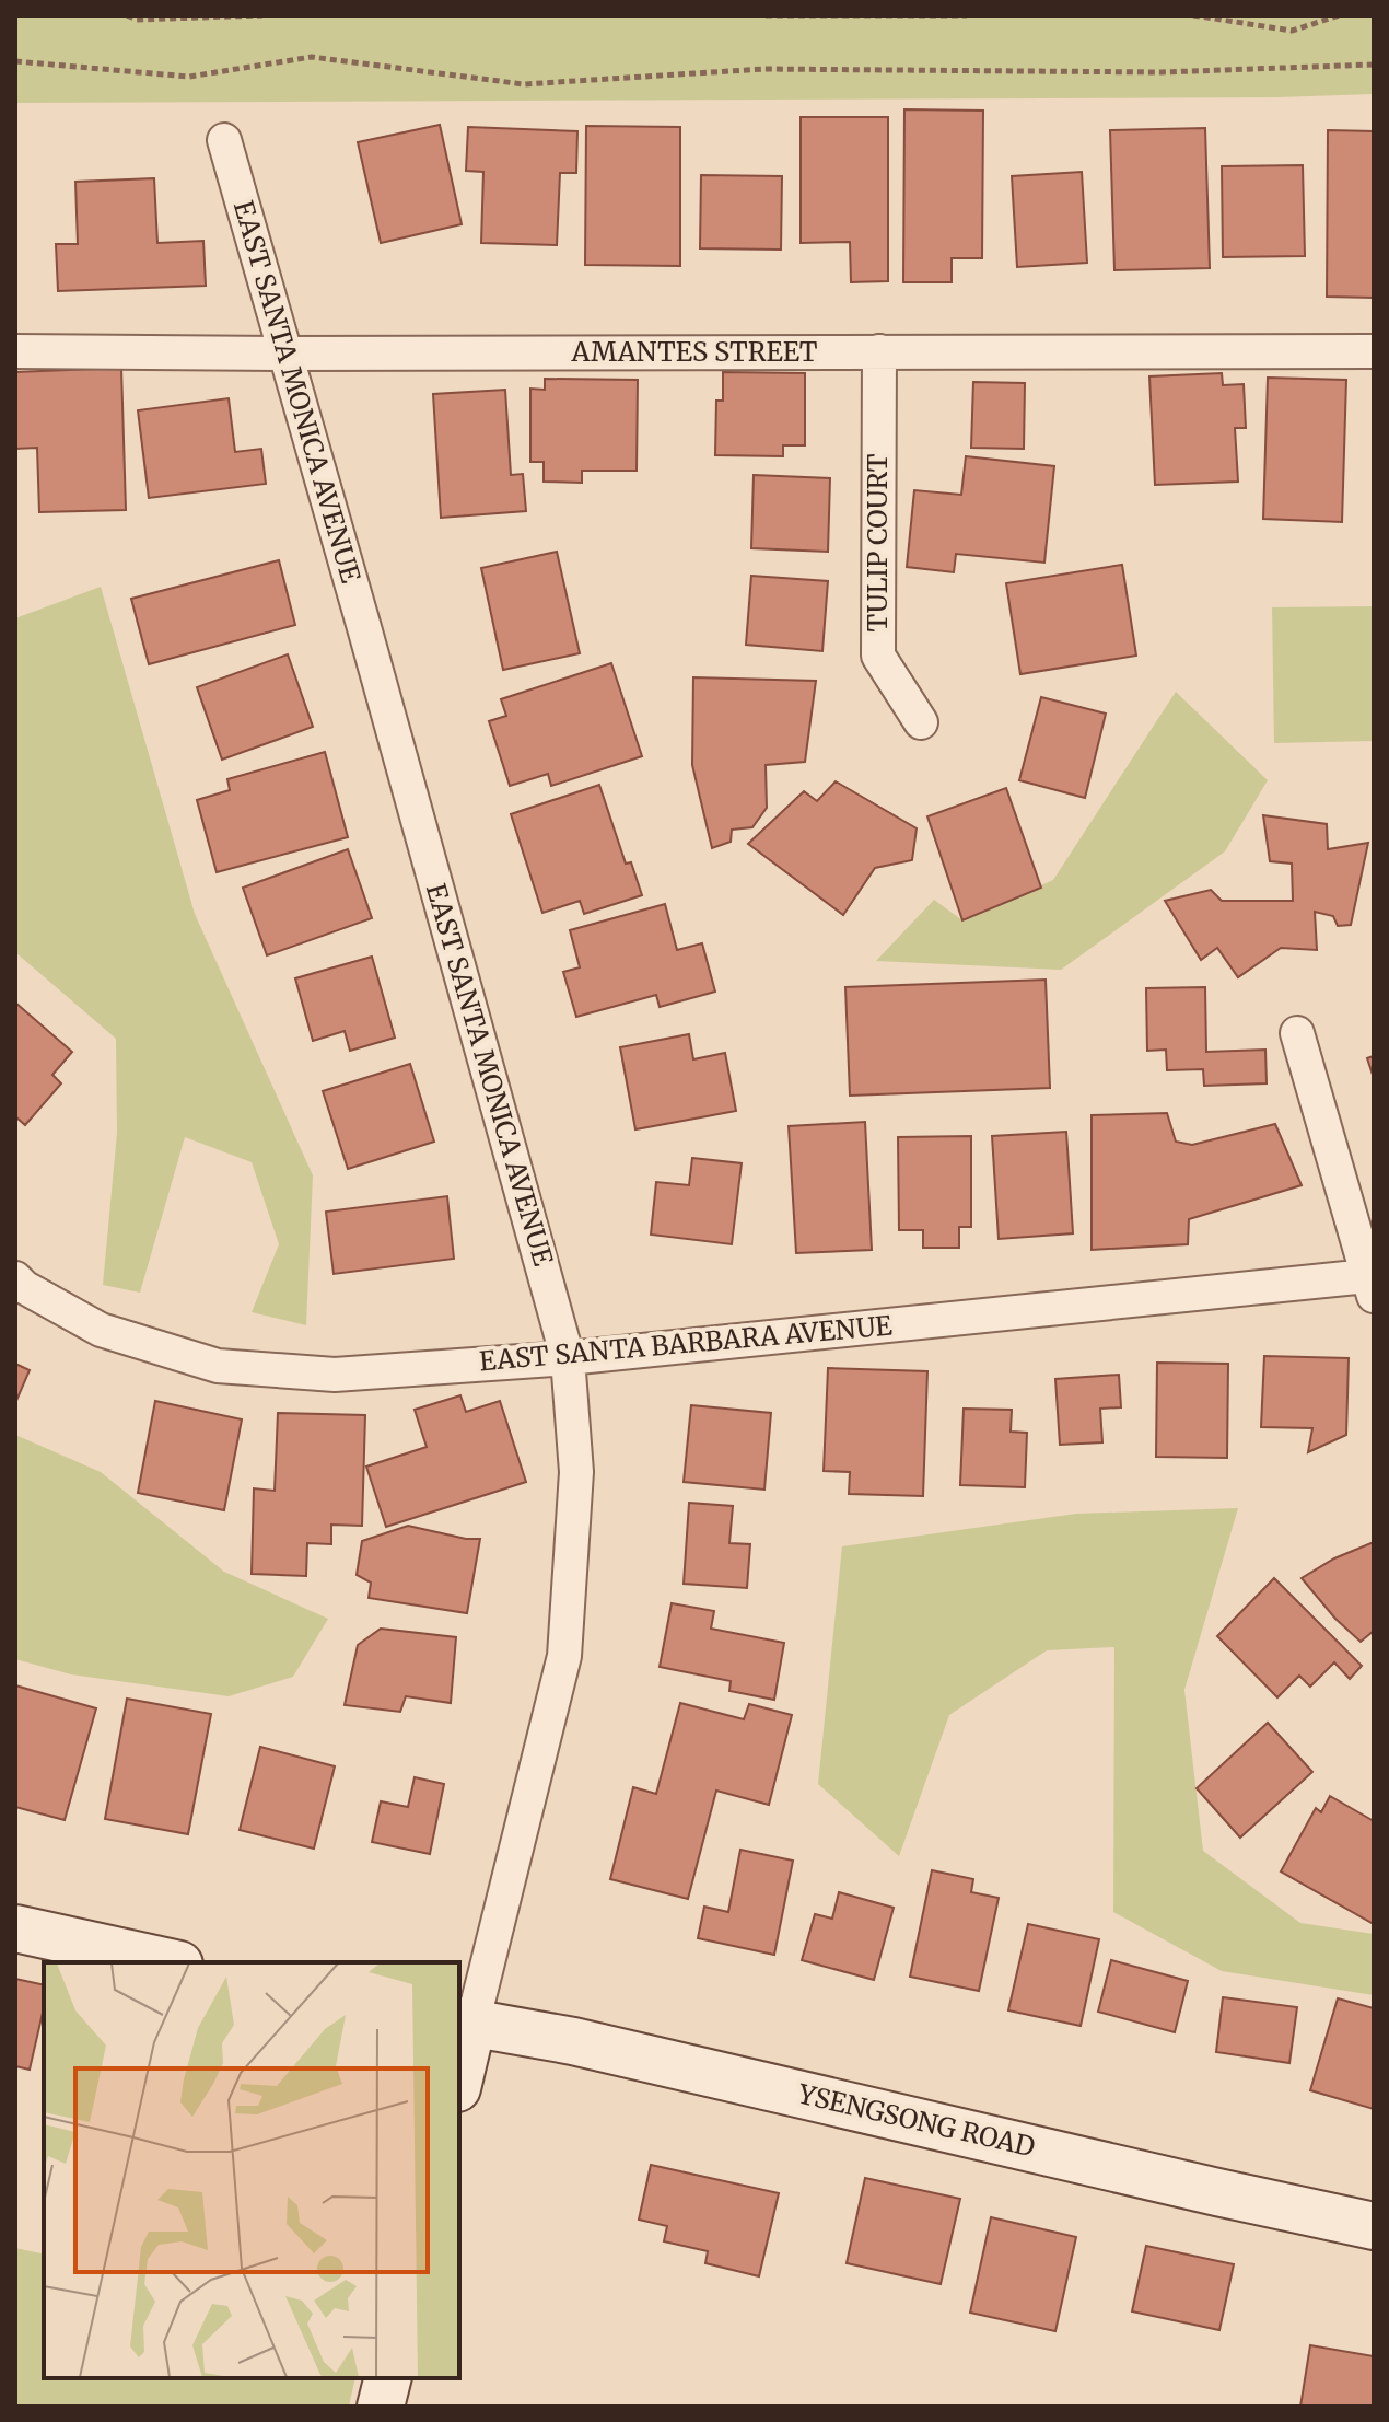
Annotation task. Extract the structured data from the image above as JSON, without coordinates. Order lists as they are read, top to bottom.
{
  "streets": {
    "main road": ["YSENGSONG ROAD"],
    "street": [
      "AMANTES STREET",
      "EAST SANTA MONICA AVENUE",
      "TULIP COURT",
      "EAST SANTA BARBARA AVENUE"
    ]
  },
  "crossings": [
    ["AMANTES STREET", "EAST SANTA MONICA AVENUE"],
    ["AMANTES STREET", "TULIP COURT"],
    ["EAST SANTA MONICA AVENUE", "EAST SANTA BARBARA AVENUE"],
    ["EAST SANTA MONICA AVENUE", "YSENGSONG ROAD"]
  ]
}
